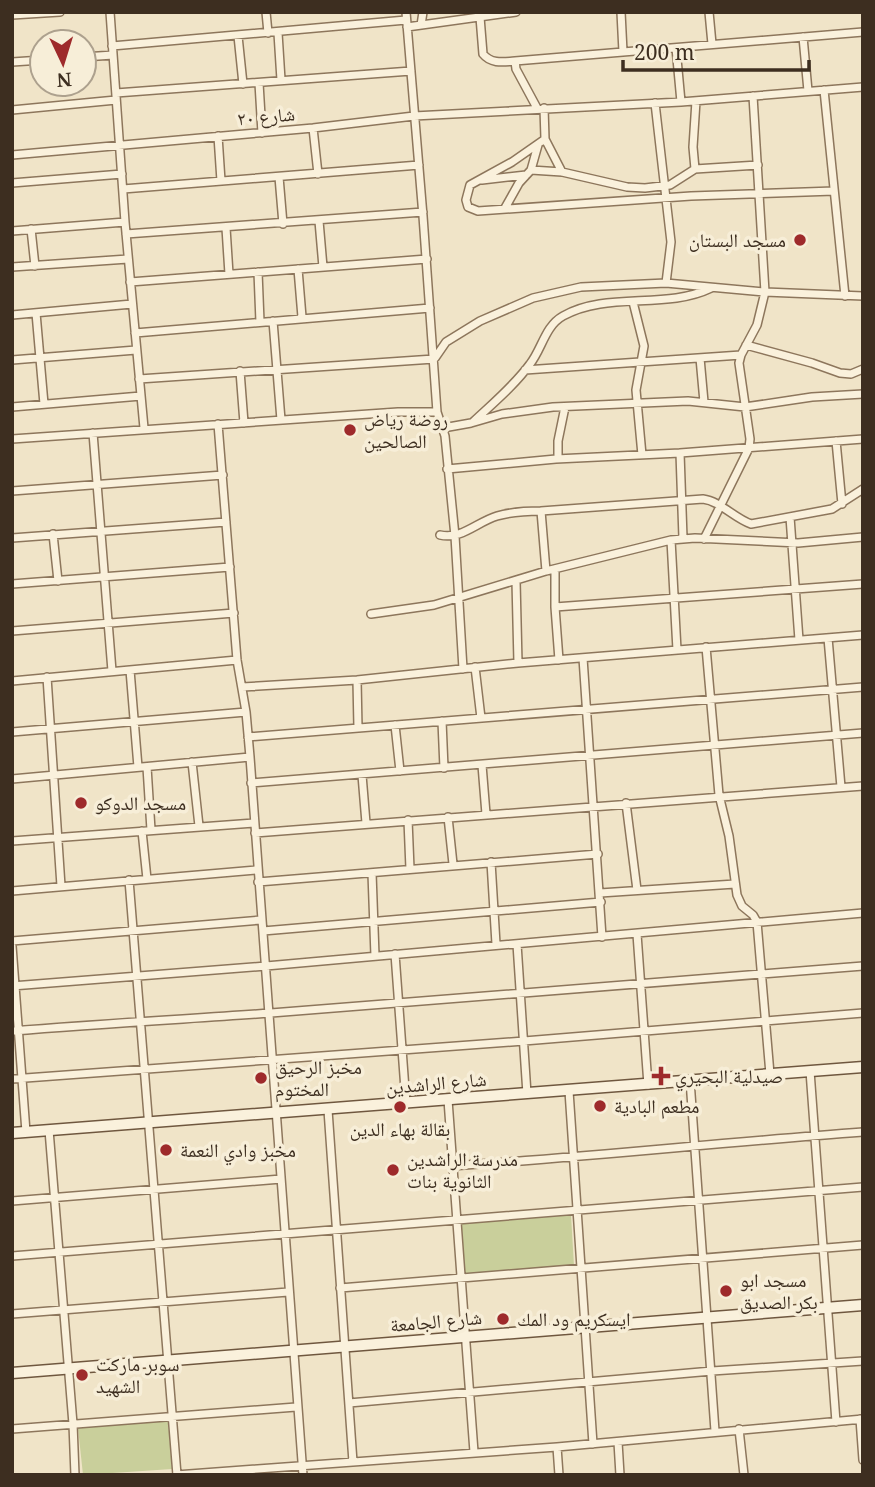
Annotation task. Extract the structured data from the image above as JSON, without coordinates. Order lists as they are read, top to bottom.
{
  "streets": {
    "street": ["شارع ٢٠", "شارع الراشدين", "شارع الجامعة"]
  },
  "places": {
    "other": [
      "مسجد البستان",
      "روضة رياض الصالحين",
      "مسجد الدوكو",
      "مخبز الرحيق المختوم",
      "مطعم البادية",
      "بقالة بهاء الدين",
      "مخبز وادي النعمة",
      "مدرسة الراشدين الثانوية بنات",
      "مسجد ابو بكر الصديق",
      "ايسكريم ود المك",
      "سوبر ماركت الشهيد"
    ],
    "health": ["صيدلية البحيري"]
  },
  "scale_bar": "200 m",
  "north": "bottom"
}
